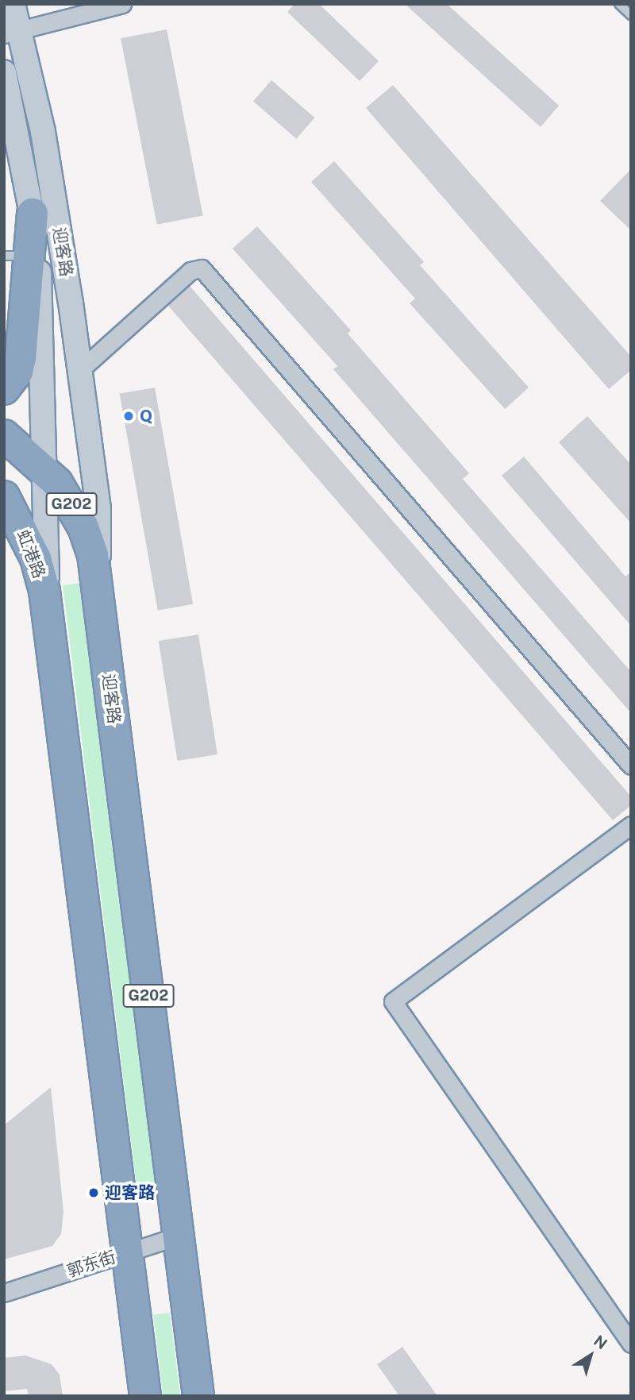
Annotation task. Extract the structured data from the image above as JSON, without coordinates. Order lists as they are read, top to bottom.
{
  "streets": {
    "highway": ["迎客路", "G202", "虹港路"],
    "street": ["郭东街"]
  },
  "crossings": [
    ["迎客路", "G202"],
    ["迎客路", "虹港路"],
    ["迎客路", "郭东街"]
  ],
  "places": ["Q", "迎客路"],
  "north": "top right"
}
